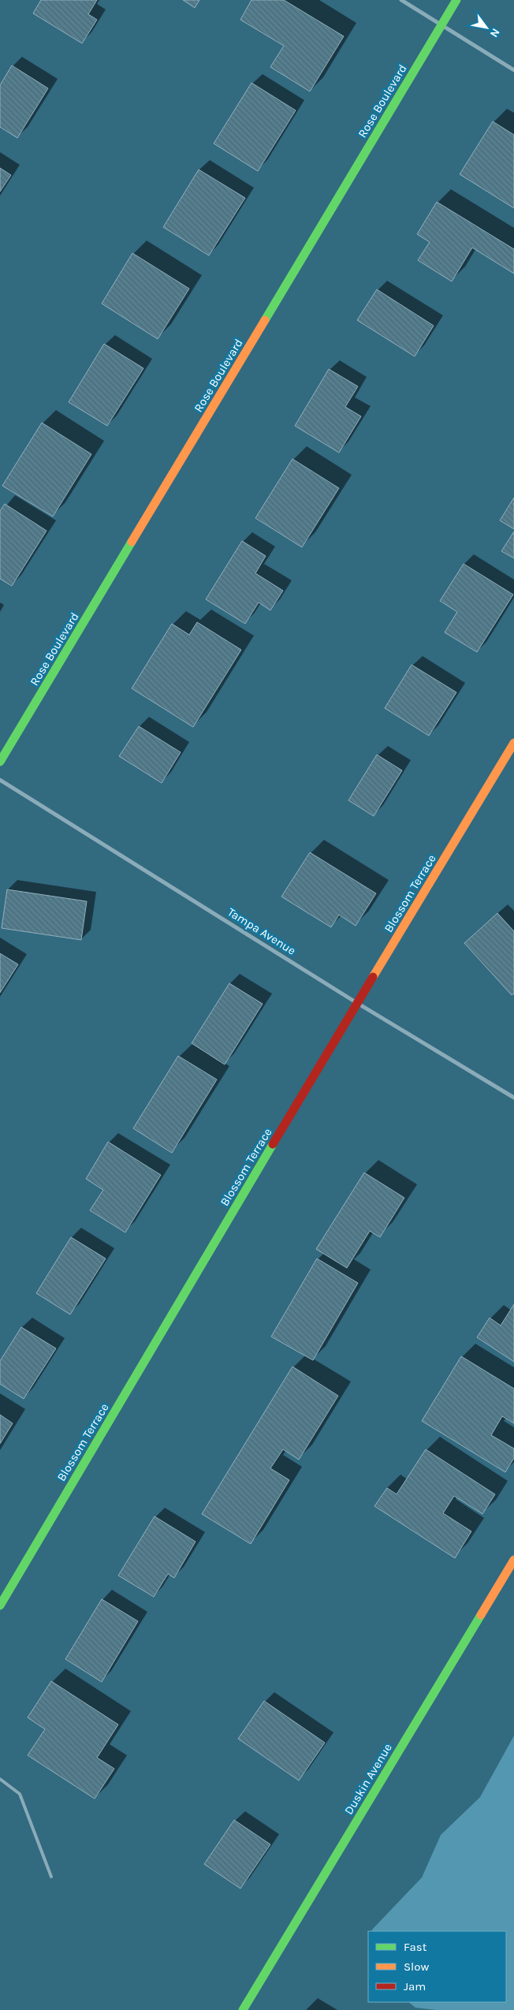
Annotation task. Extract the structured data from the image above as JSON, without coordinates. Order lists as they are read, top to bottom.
{
  "streets": {
    "street": [
      "Rose Boulevard",
      "Blossom Terrace",
      "Tampa Avenue",
      "Duskin Avenue"
    ]
  },
  "crossings": [
    ["Blossom Terrace", "Tampa Avenue"]
  ],
  "legend": ["Fast", "Slow", "Jam"],
  "north": "bottom right"
}
